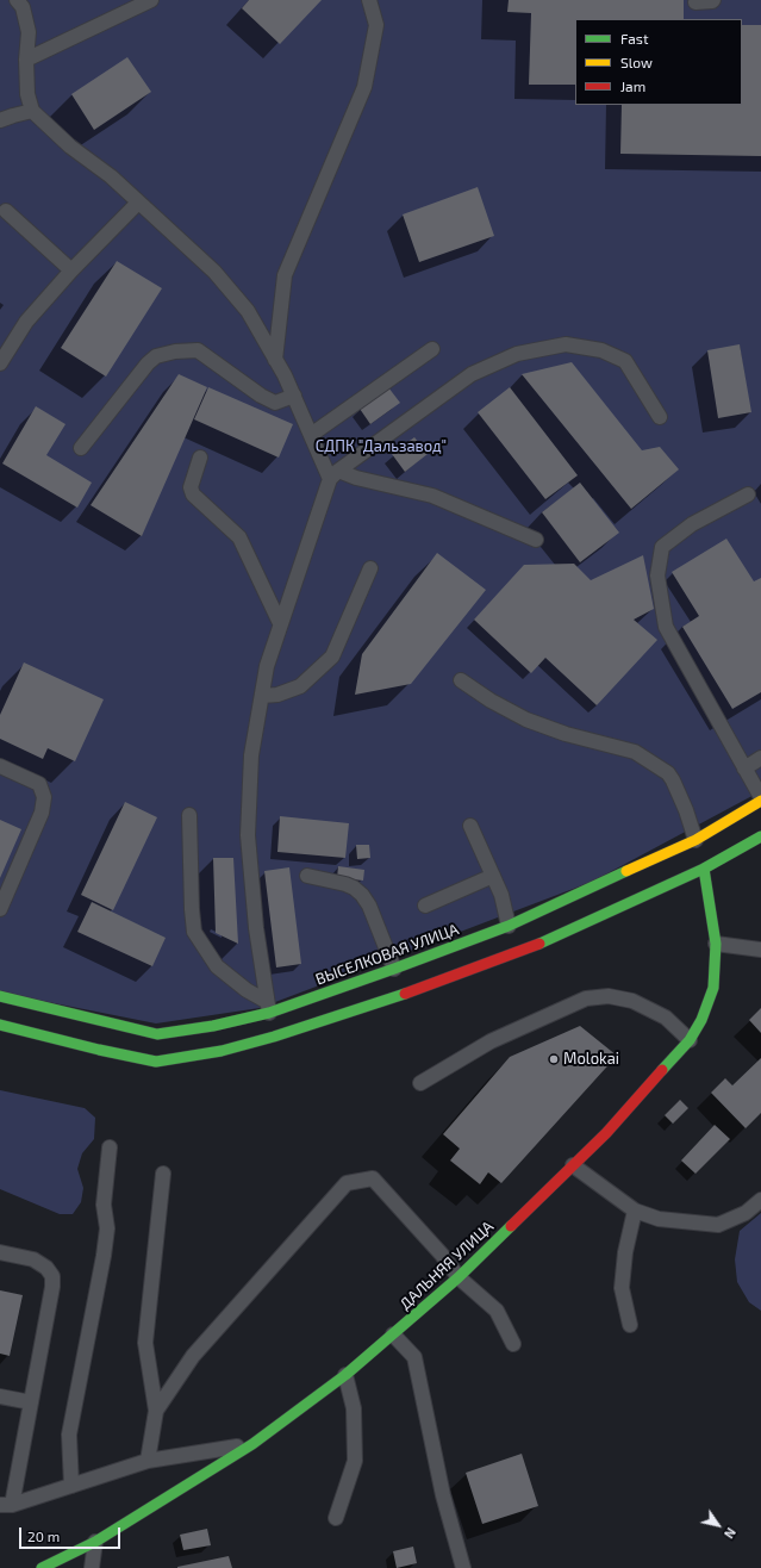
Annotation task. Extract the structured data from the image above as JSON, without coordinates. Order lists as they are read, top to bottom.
{
  "streets": {
    "main road": ["ВЫСЕЛКОВАЯ УЛИЦА", "ДАЛЬНЯЯ УЛИЦА"]
  },
  "parks": ["СДПК \"Дальзавод\""],
  "places": ["Molokai"],
  "legend": ["Fast", "Slow", "Jam"],
  "scale_bar": "20 m",
  "north": "bottom right"
}
